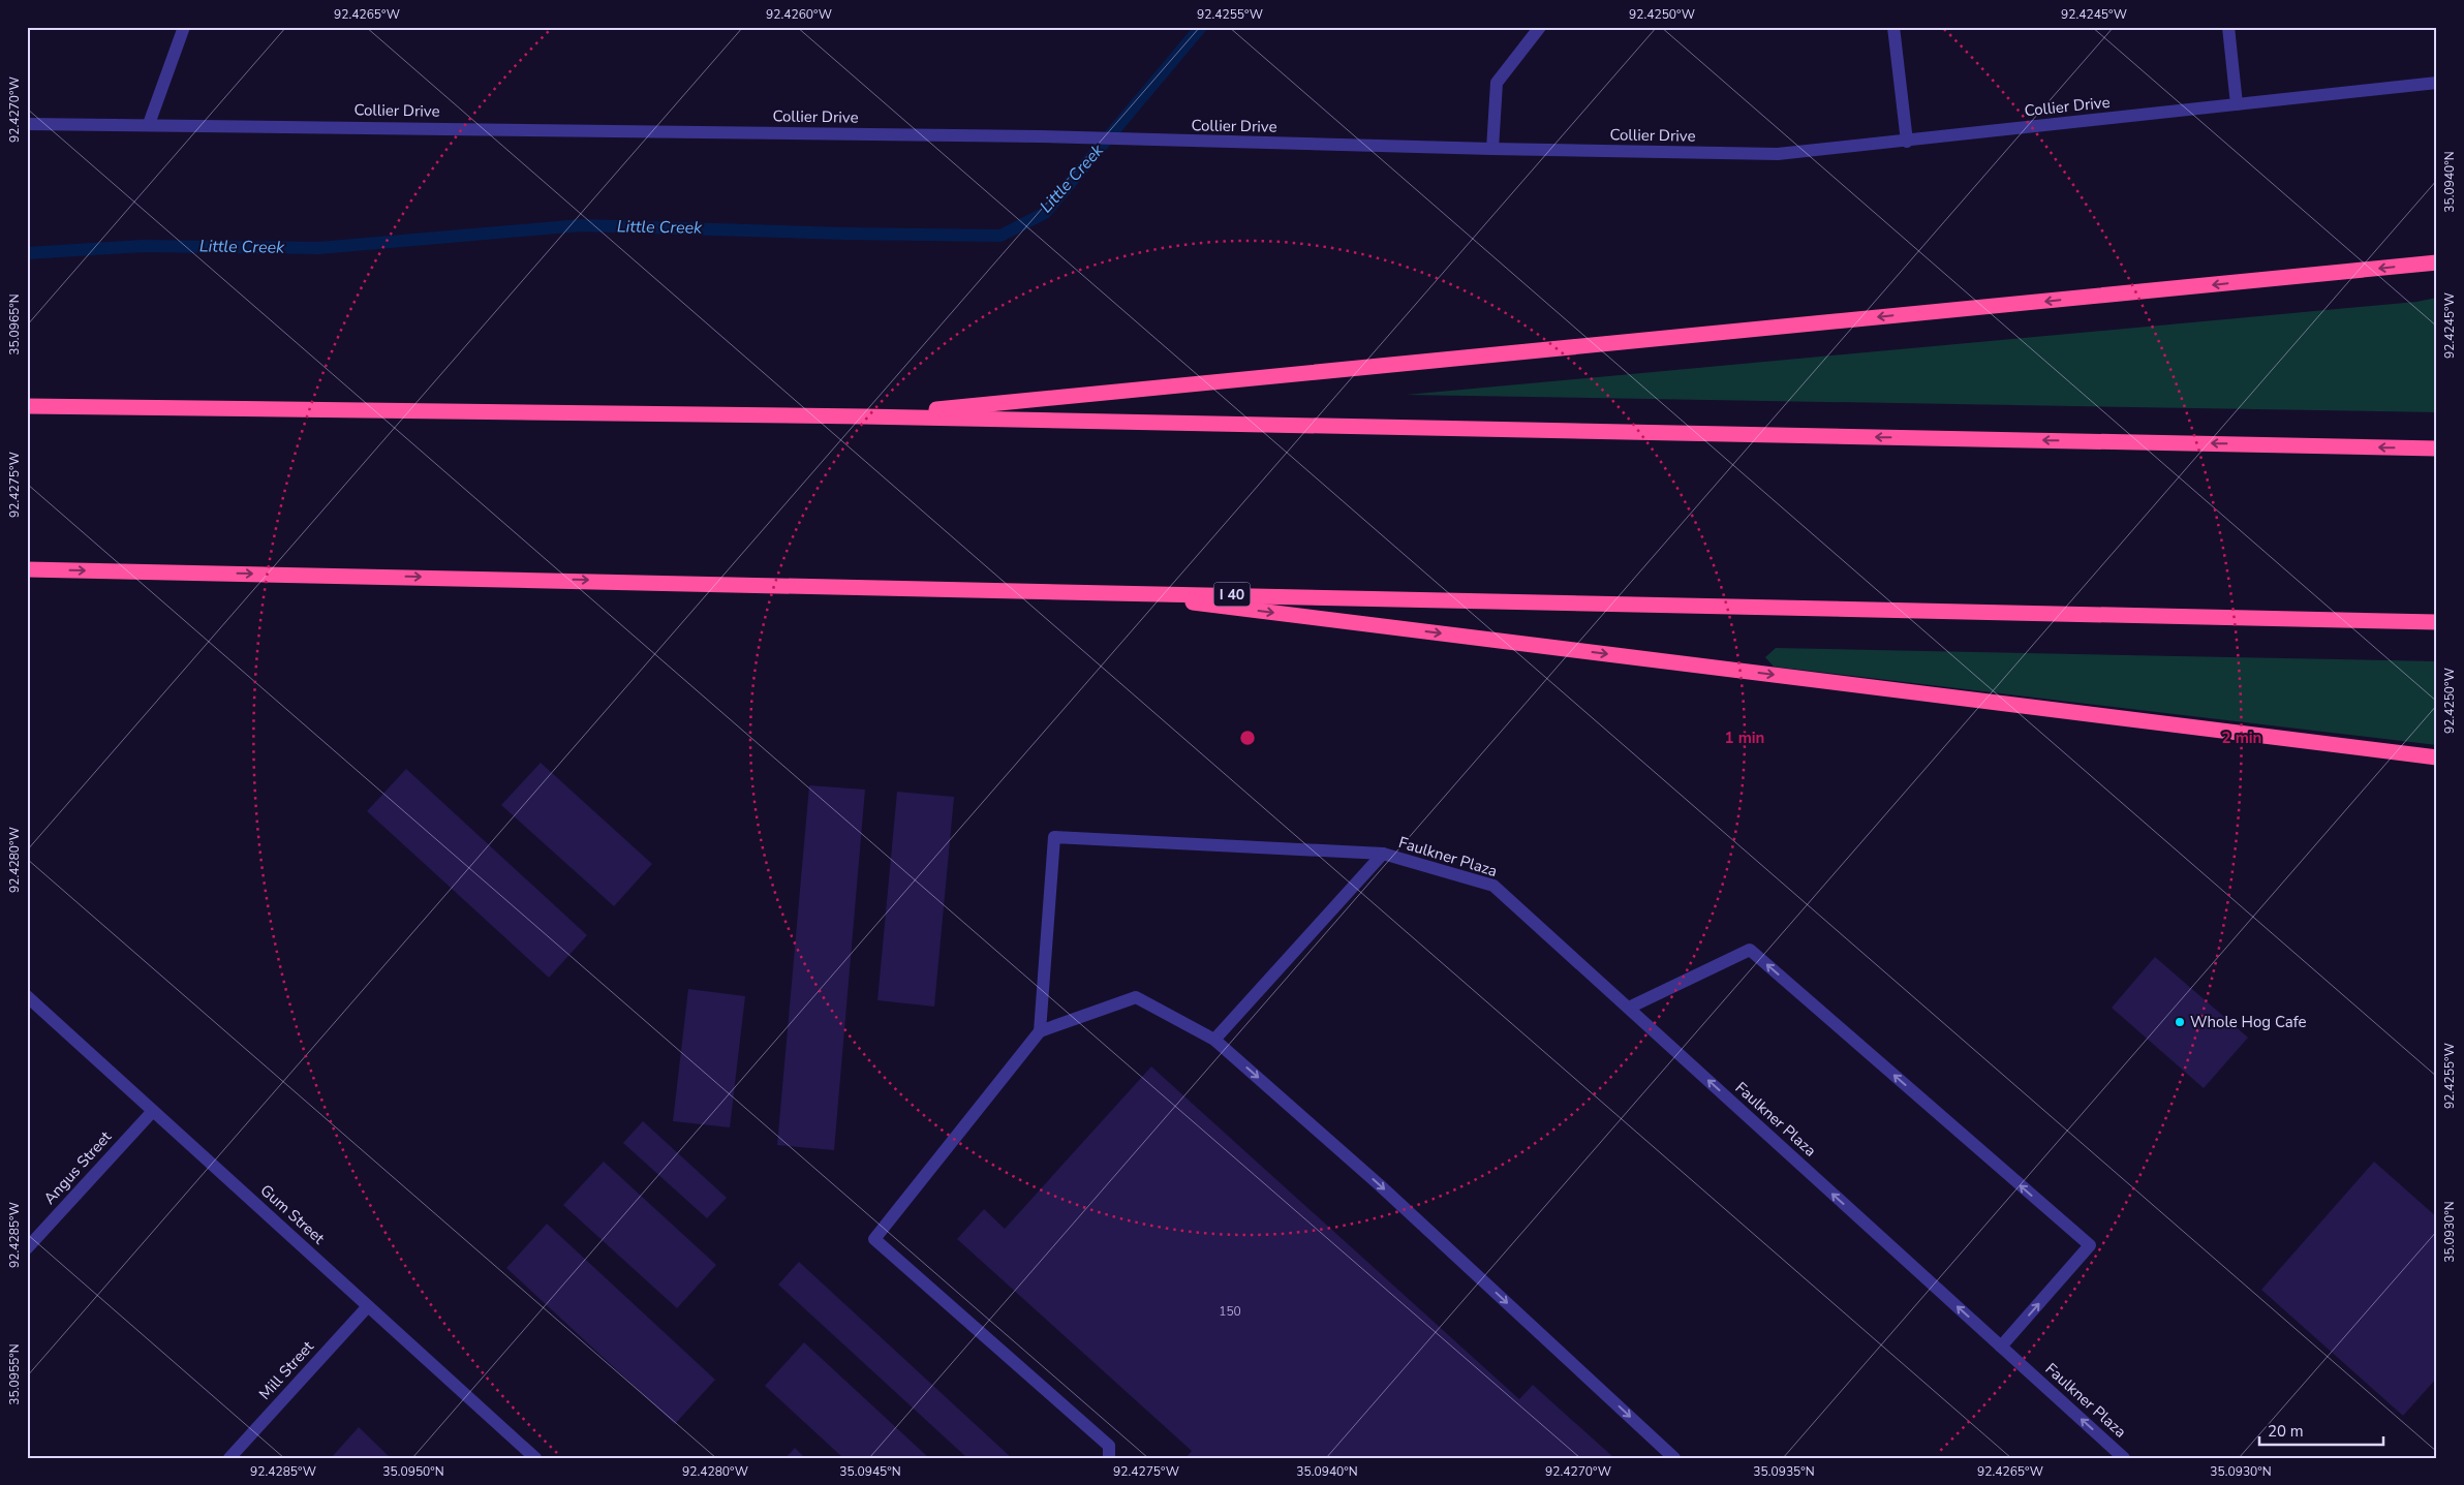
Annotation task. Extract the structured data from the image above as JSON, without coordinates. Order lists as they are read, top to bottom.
{
  "streets": {
    "highway": ["I 40"],
    "street": [
      "Collier Drive",
      "Faulkner Plaza",
      "Angus Street",
      "Gum Street",
      "Mill Street"
    ]
  },
  "crossings": [
    ["Angus Street", "Gum Street"],
    ["Gum Street", "Mill Street"]
  ],
  "one_way": ["Faulkner Plaza"],
  "water": ["Little Creek"],
  "places": ["Whole Hog Cafe"],
  "house_numbers": ["150"],
  "scale_bar": "20 m",
  "coordinates": [
    "92.4265°W",
    "92.4260°W",
    "92.4255°W",
    "92.4250°W",
    "92.4245°W",
    "92.4270°W",
    "35.0940°N",
    "35.0965°N",
    "92.4275°W",
    "92.4280°W",
    "35.0930°N",
    "92.4285°W",
    "35.0955°N",
    "35.0950°N",
    "35.0945°N",
    "35.0935°N"
  ],
  "rings": ["1 min", "2 min"]
}
